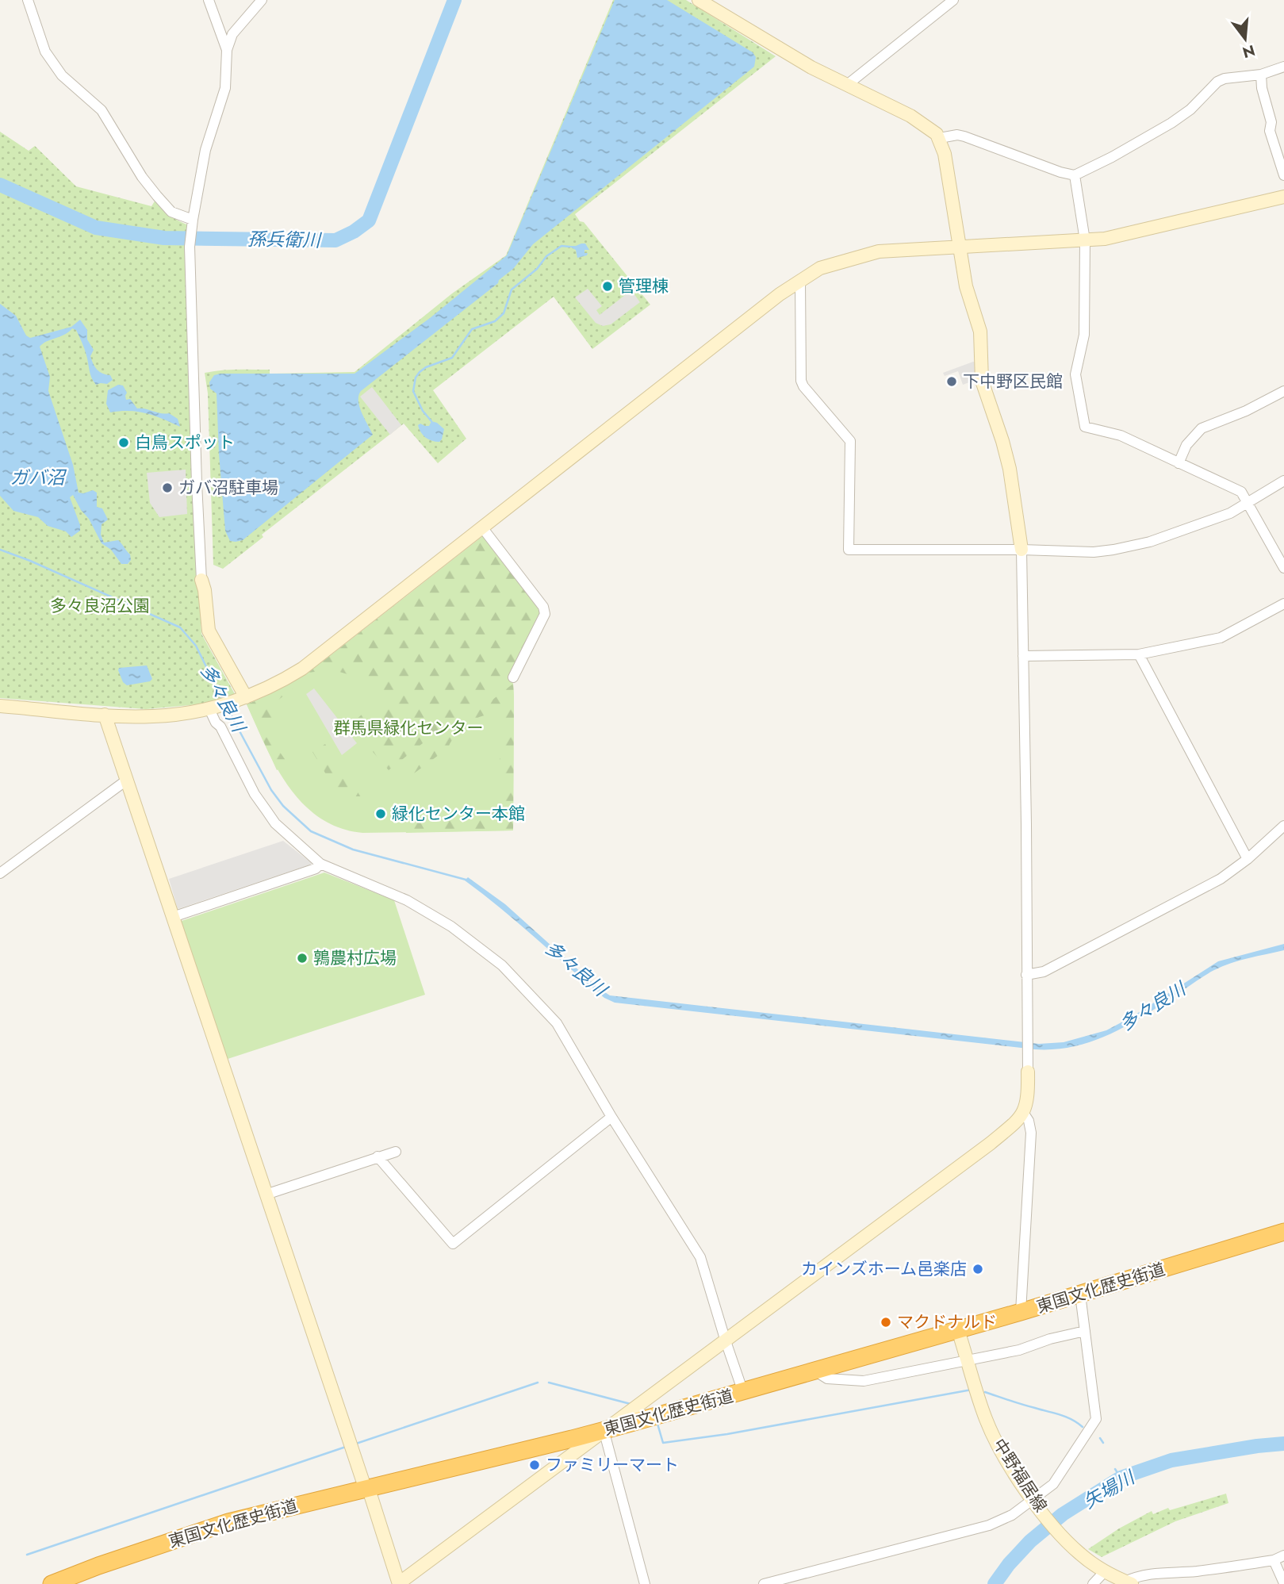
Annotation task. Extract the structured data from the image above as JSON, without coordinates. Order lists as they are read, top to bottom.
{
  "streets": {
    "highway": ["東国文化歴史街道"],
    "street": ["中野福居線"]
  },
  "crossings": [
    ["東国文化歴史街道", "中野福居線"]
  ],
  "water": [
    "孫兵衛川",
    "ガバ沼",
    "多々良川",
    "矢場川"
  ],
  "parks": ["多々良沼公園", "群馬県緑化センター"],
  "places": [
    "管理棟",
    "下中野区民館",
    "白鳥スポット",
    "ガバ沼駐車場",
    "緑化センター本館",
    "鶉農村広場",
    "カインズホーム邑楽店",
    "マクドナルド",
    "ファミリーマート"
  ],
  "north": "bottom"
}
